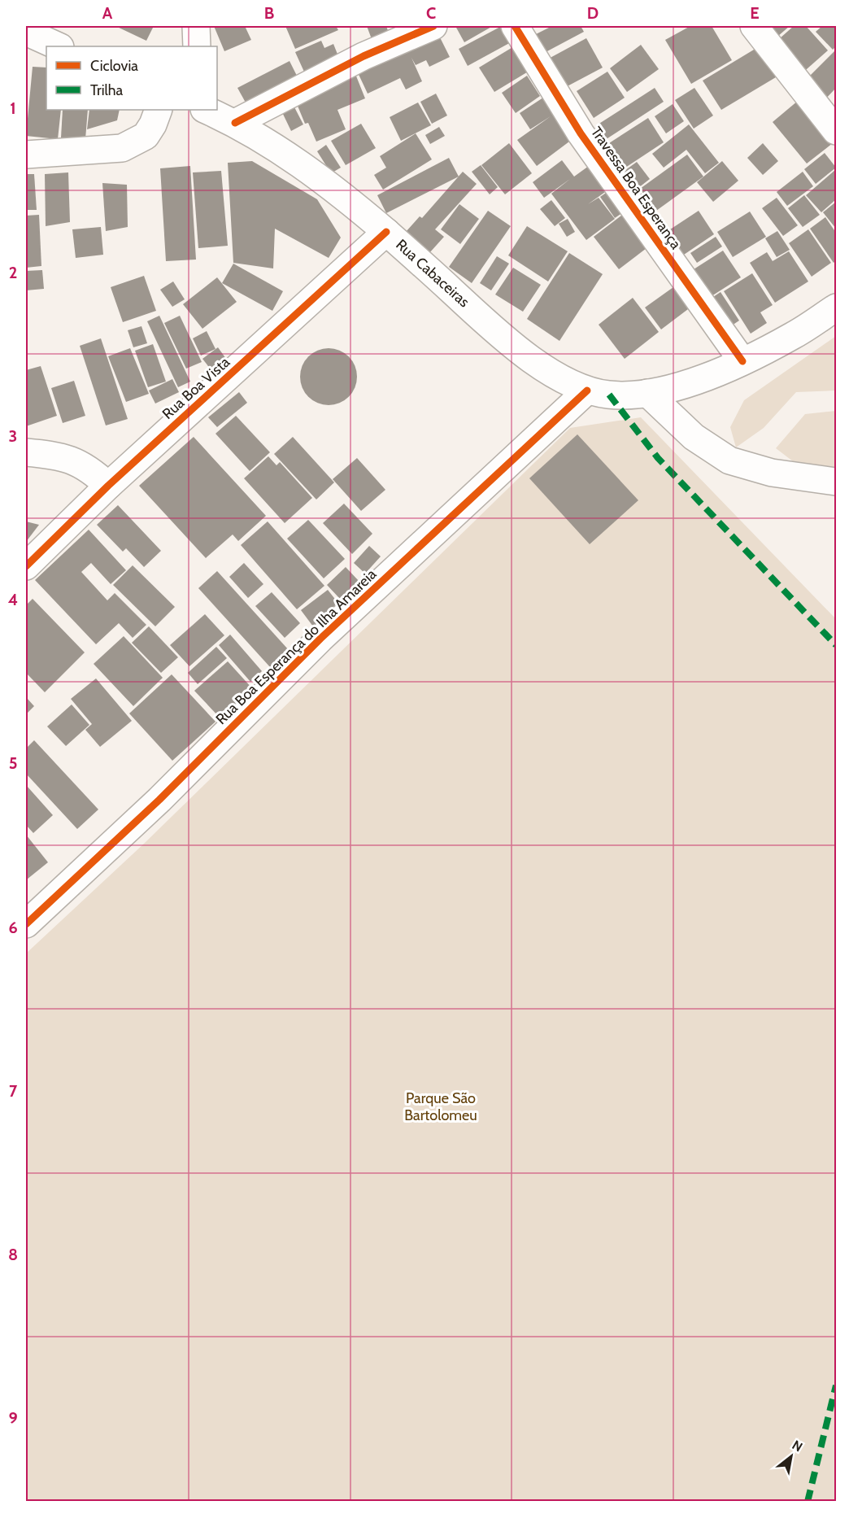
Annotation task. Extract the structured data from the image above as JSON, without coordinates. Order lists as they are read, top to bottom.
{
  "streets": {
    "street": [
      "Travessa Boa Esperança",
      "Rua Cabaceiras",
      "Rua Boa Vista",
      "Rua Boa Esperança do Ilha Amareia"
    ]
  },
  "crossings": [
    ["Travessa Boa Esperança", "Rua Cabaceiras"],
    ["Rua Cabaceiras", "Rua Boa Vista"],
    ["Rua Cabaceiras", "Rua Boa Esperança do Ilha Amareia"]
  ],
  "parks": ["Parque São Bartolomeu"],
  "legend": ["Ciclovia", "Trilha"],
  "north": "top right",
  "grid": {
    "columns": [
      "A",
      "B",
      "C",
      "D",
      "E"
    ],
    "rows": [
      "1",
      "2",
      "3",
      "4",
      "5",
      "6",
      "7",
      "8",
      "9"
    ]
  }
}
